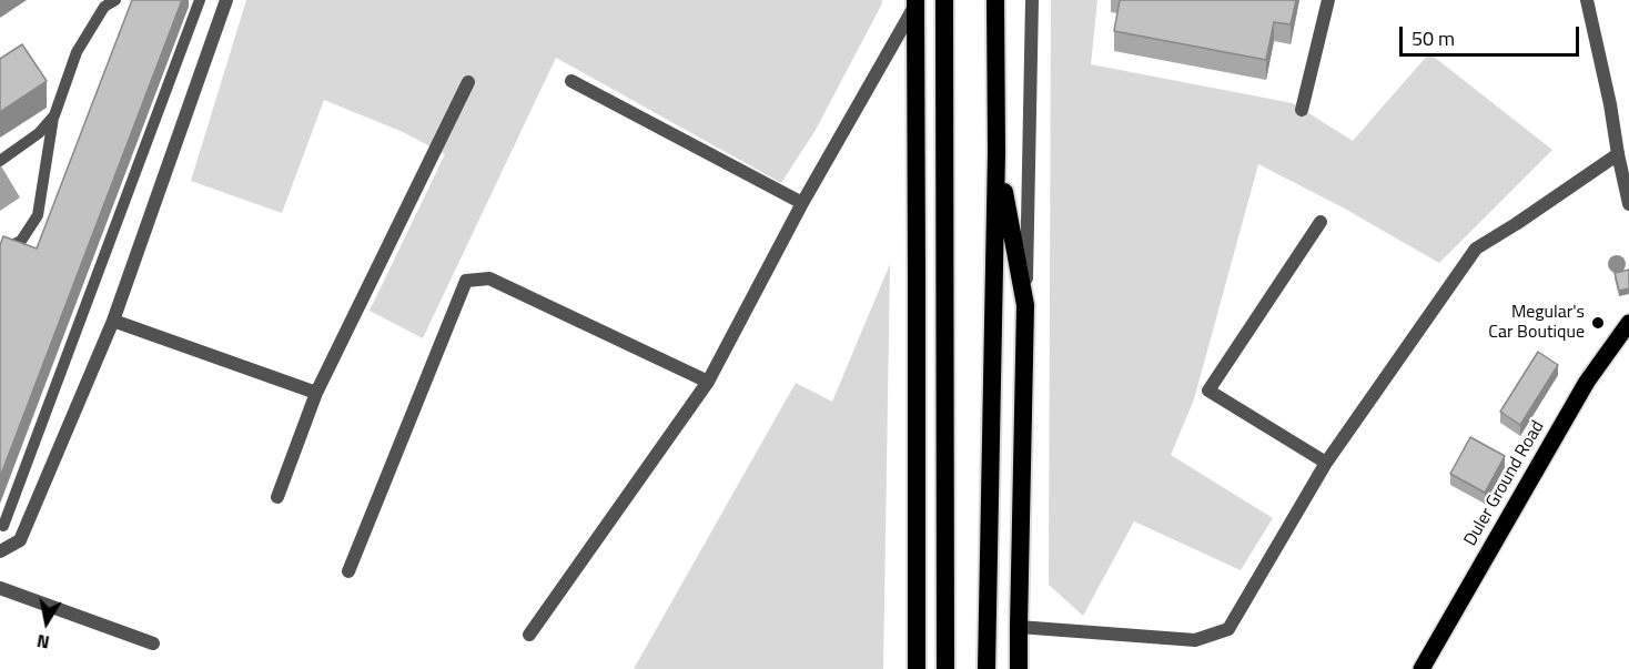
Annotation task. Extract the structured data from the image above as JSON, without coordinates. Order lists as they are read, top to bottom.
{
  "streets": {
    "main road": ["Duler Ground Road"]
  },
  "places": ["Megular's Car Boutique"],
  "scale_bar": "50 m",
  "north": "bottom"
}
